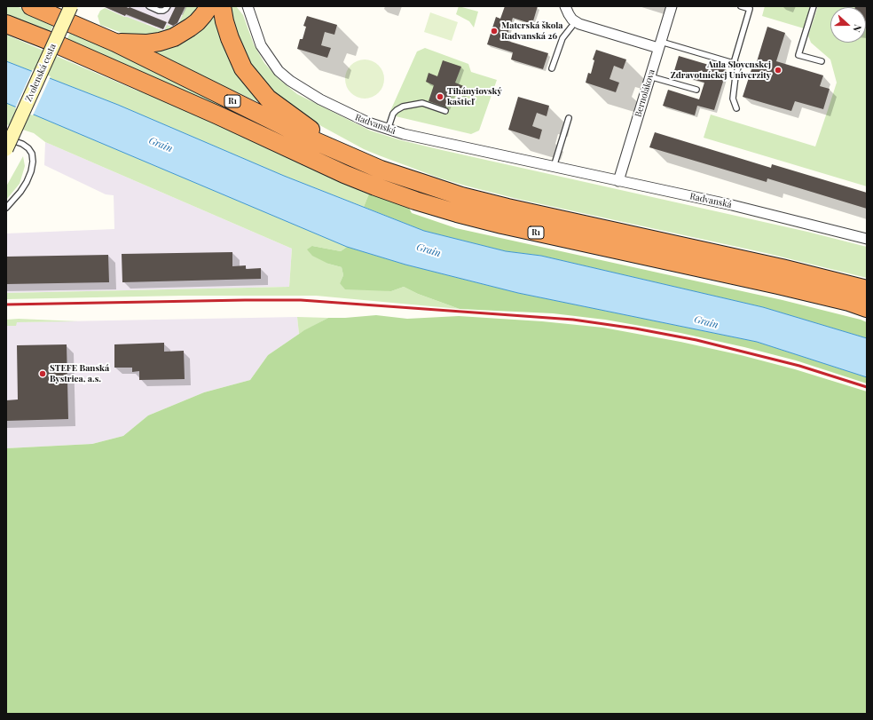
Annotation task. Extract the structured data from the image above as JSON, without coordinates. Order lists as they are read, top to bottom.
{
  "streets": {
    "highway": ["R1"],
    "main road": ["Zvolenská cesta"],
    "street": ["Bernolákova", "Radvanská"]
  },
  "crossings": [
    ["Bernolákova", "Radvanská"]
  ],
  "water": ["Grain"],
  "places": [
    "Materská škola Radvanská 26",
    "Aula Slovenskej Zdravotníckej Univerzity",
    "Tihányiovský kaštieľ",
    "STEFE Banská Bystrica, a.s."
  ],
  "north": "right"
}
